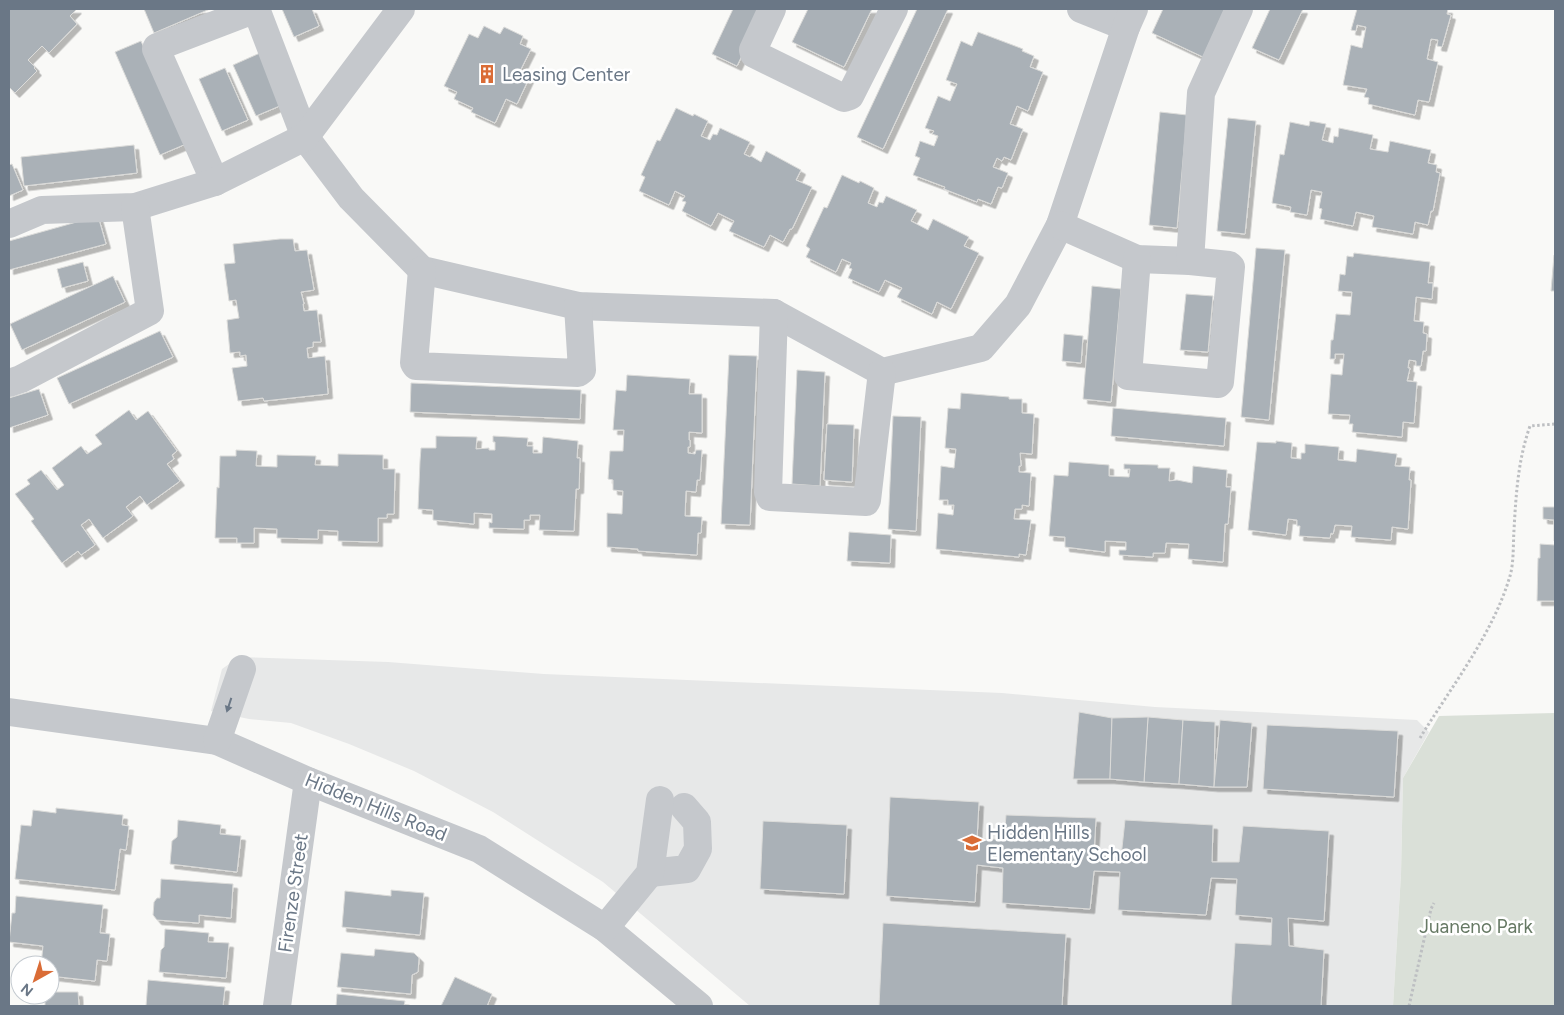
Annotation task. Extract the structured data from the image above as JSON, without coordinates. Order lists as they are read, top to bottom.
{
  "streets": {
    "street": ["Hidden Hills Road", "Firenze Street"]
  },
  "crossings": [
    ["Hidden Hills Road", "Firenze Street"]
  ],
  "parks": ["Juaneno Park"],
  "places": {
    "building": ["Leasing Center"],
    "school or university": ["Hidden Hills Elementary School"]
  },
  "north": "bottom left"
}
